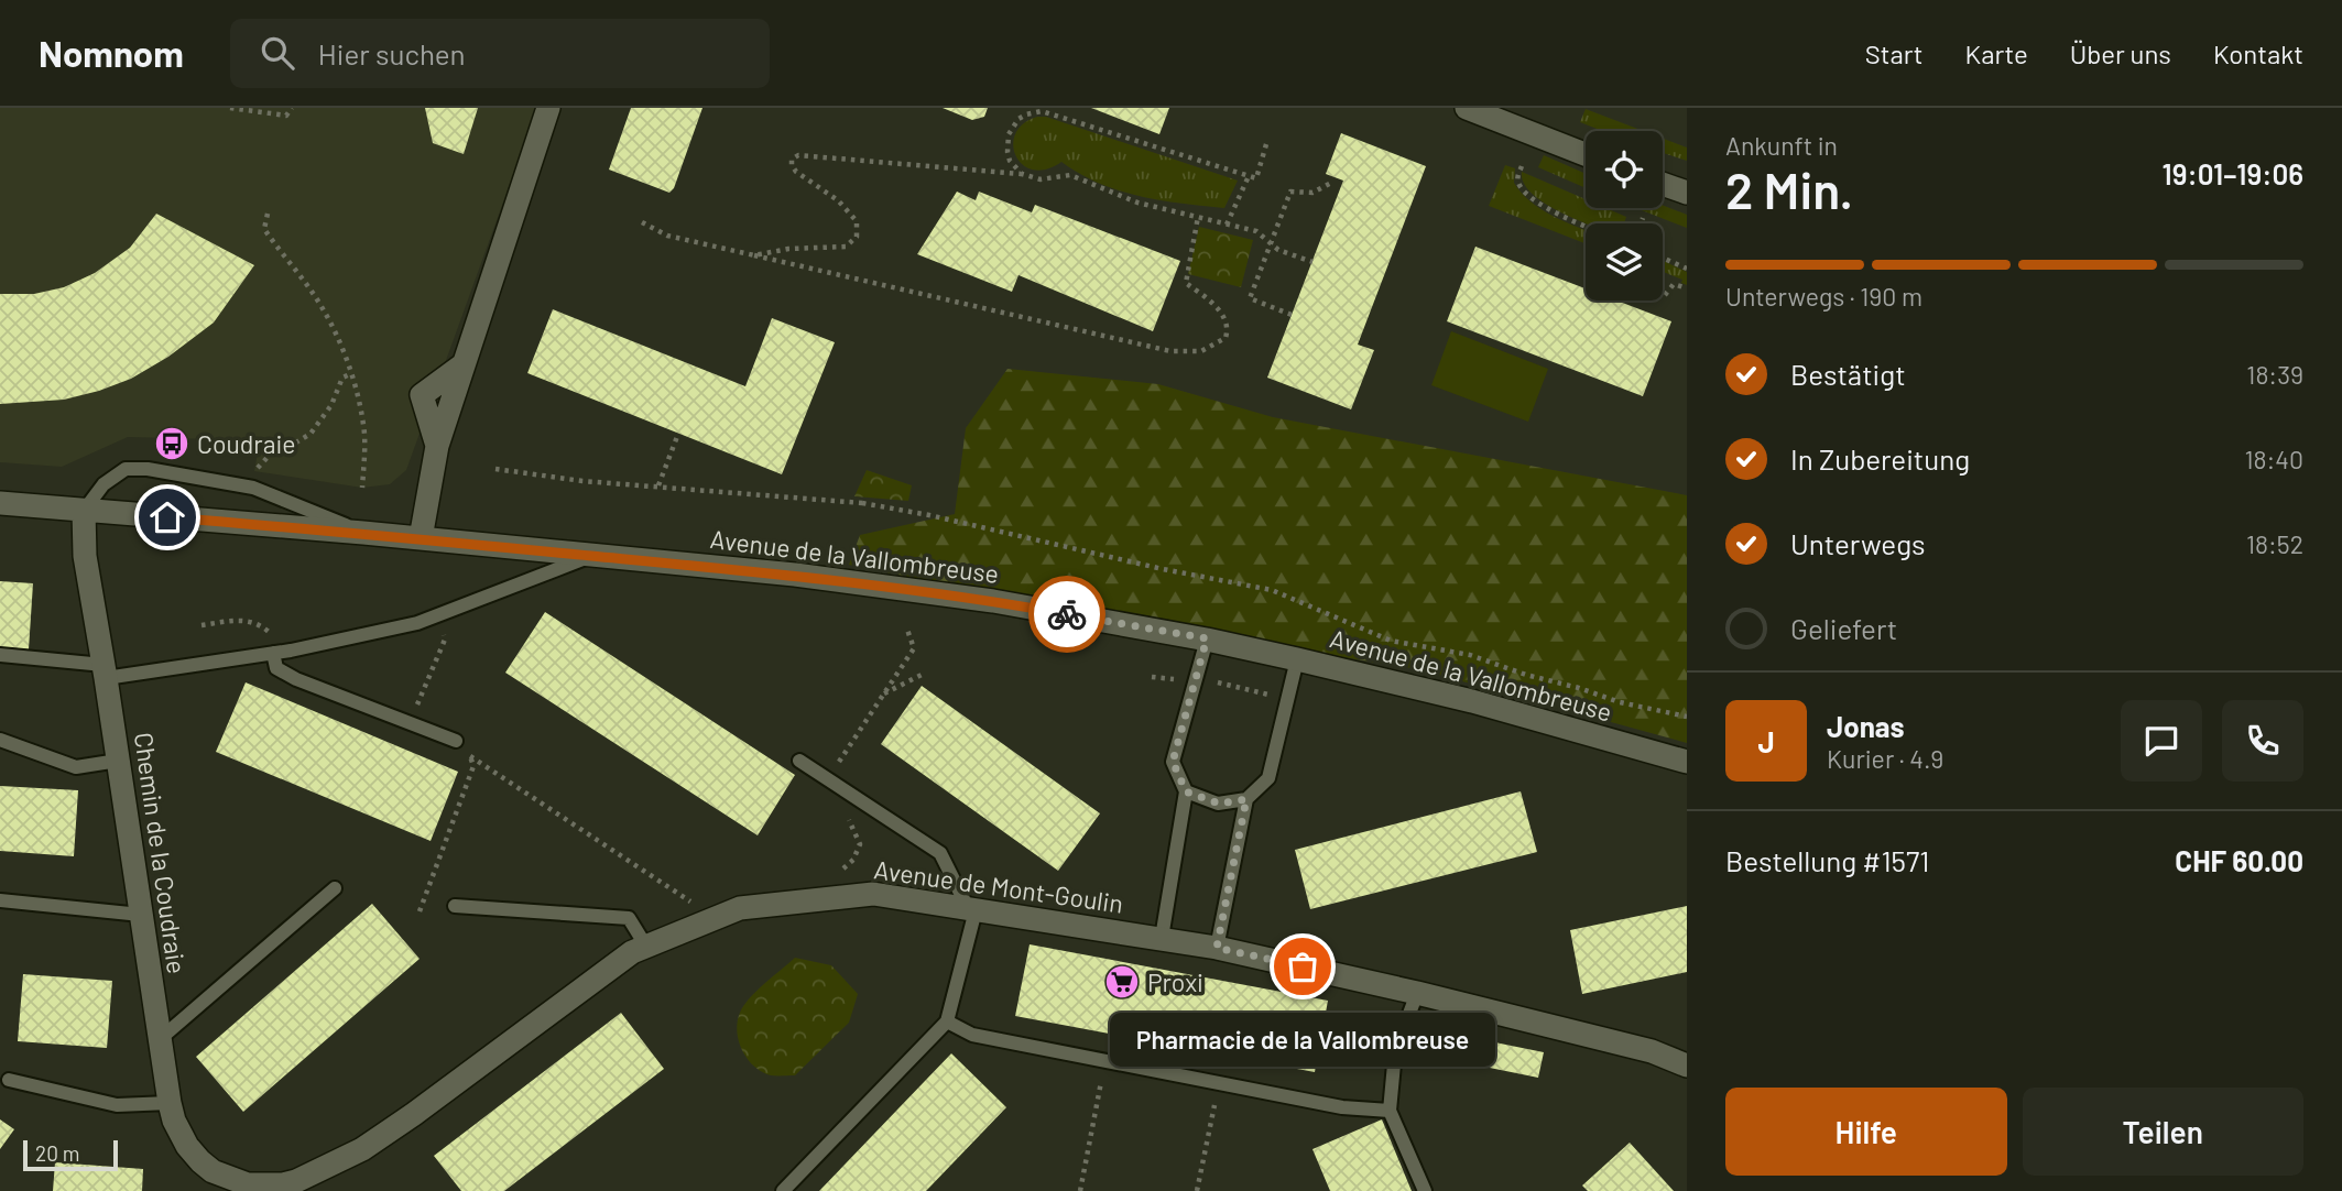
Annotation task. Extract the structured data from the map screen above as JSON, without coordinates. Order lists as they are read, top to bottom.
{
  "streets": {
    "street": ["Avenue de la Vallombreuse", "Chemin de la Coudraie", "Avenue de Mont-Goulin"]
  },
  "crossings": [
    ["Avenue de la Vallombreuse", "Chemin de la Coudraie"],
    ["Chemin de la Coudraie", "Avenue de Mont-Goulin"]
  ],
  "places": {
    "bus stop": ["Coudraie"],
    "other": ["Pharmacie de la Vallombreuse"],
    "supermarket": ["Proxi"]
  },
  "scale_bar": "20 m",
  "page": {
    "header": "Nomnom",
    "search": "Hier suchen",
    "nav": [
      "Start",
      "Karte",
      "Über uns",
      "Kontakt"
    ],
    "heading": ["2 Min.", "Ankunft in", "19:01–19:06"],
    "panel": [
      "Jonas",
      "Kurier · 4.9",
      "Bestellung #1571",
      "CHF 60.00"
    ],
    "bar": "Unterwegs · 190 m",
    "list": [
      ["Bestätigt", "18:39"],
      ["In Zubereitung", "18:40"],
      ["Unterwegs", "18:52"],
      "Geliefert"
    ],
    "round": "J",
    "bubble": "Pharmacie de la Vallombreuse",
    "buttons": ["Hilfe", "Teilen"],
    "scale": "20 m"
  }
}
